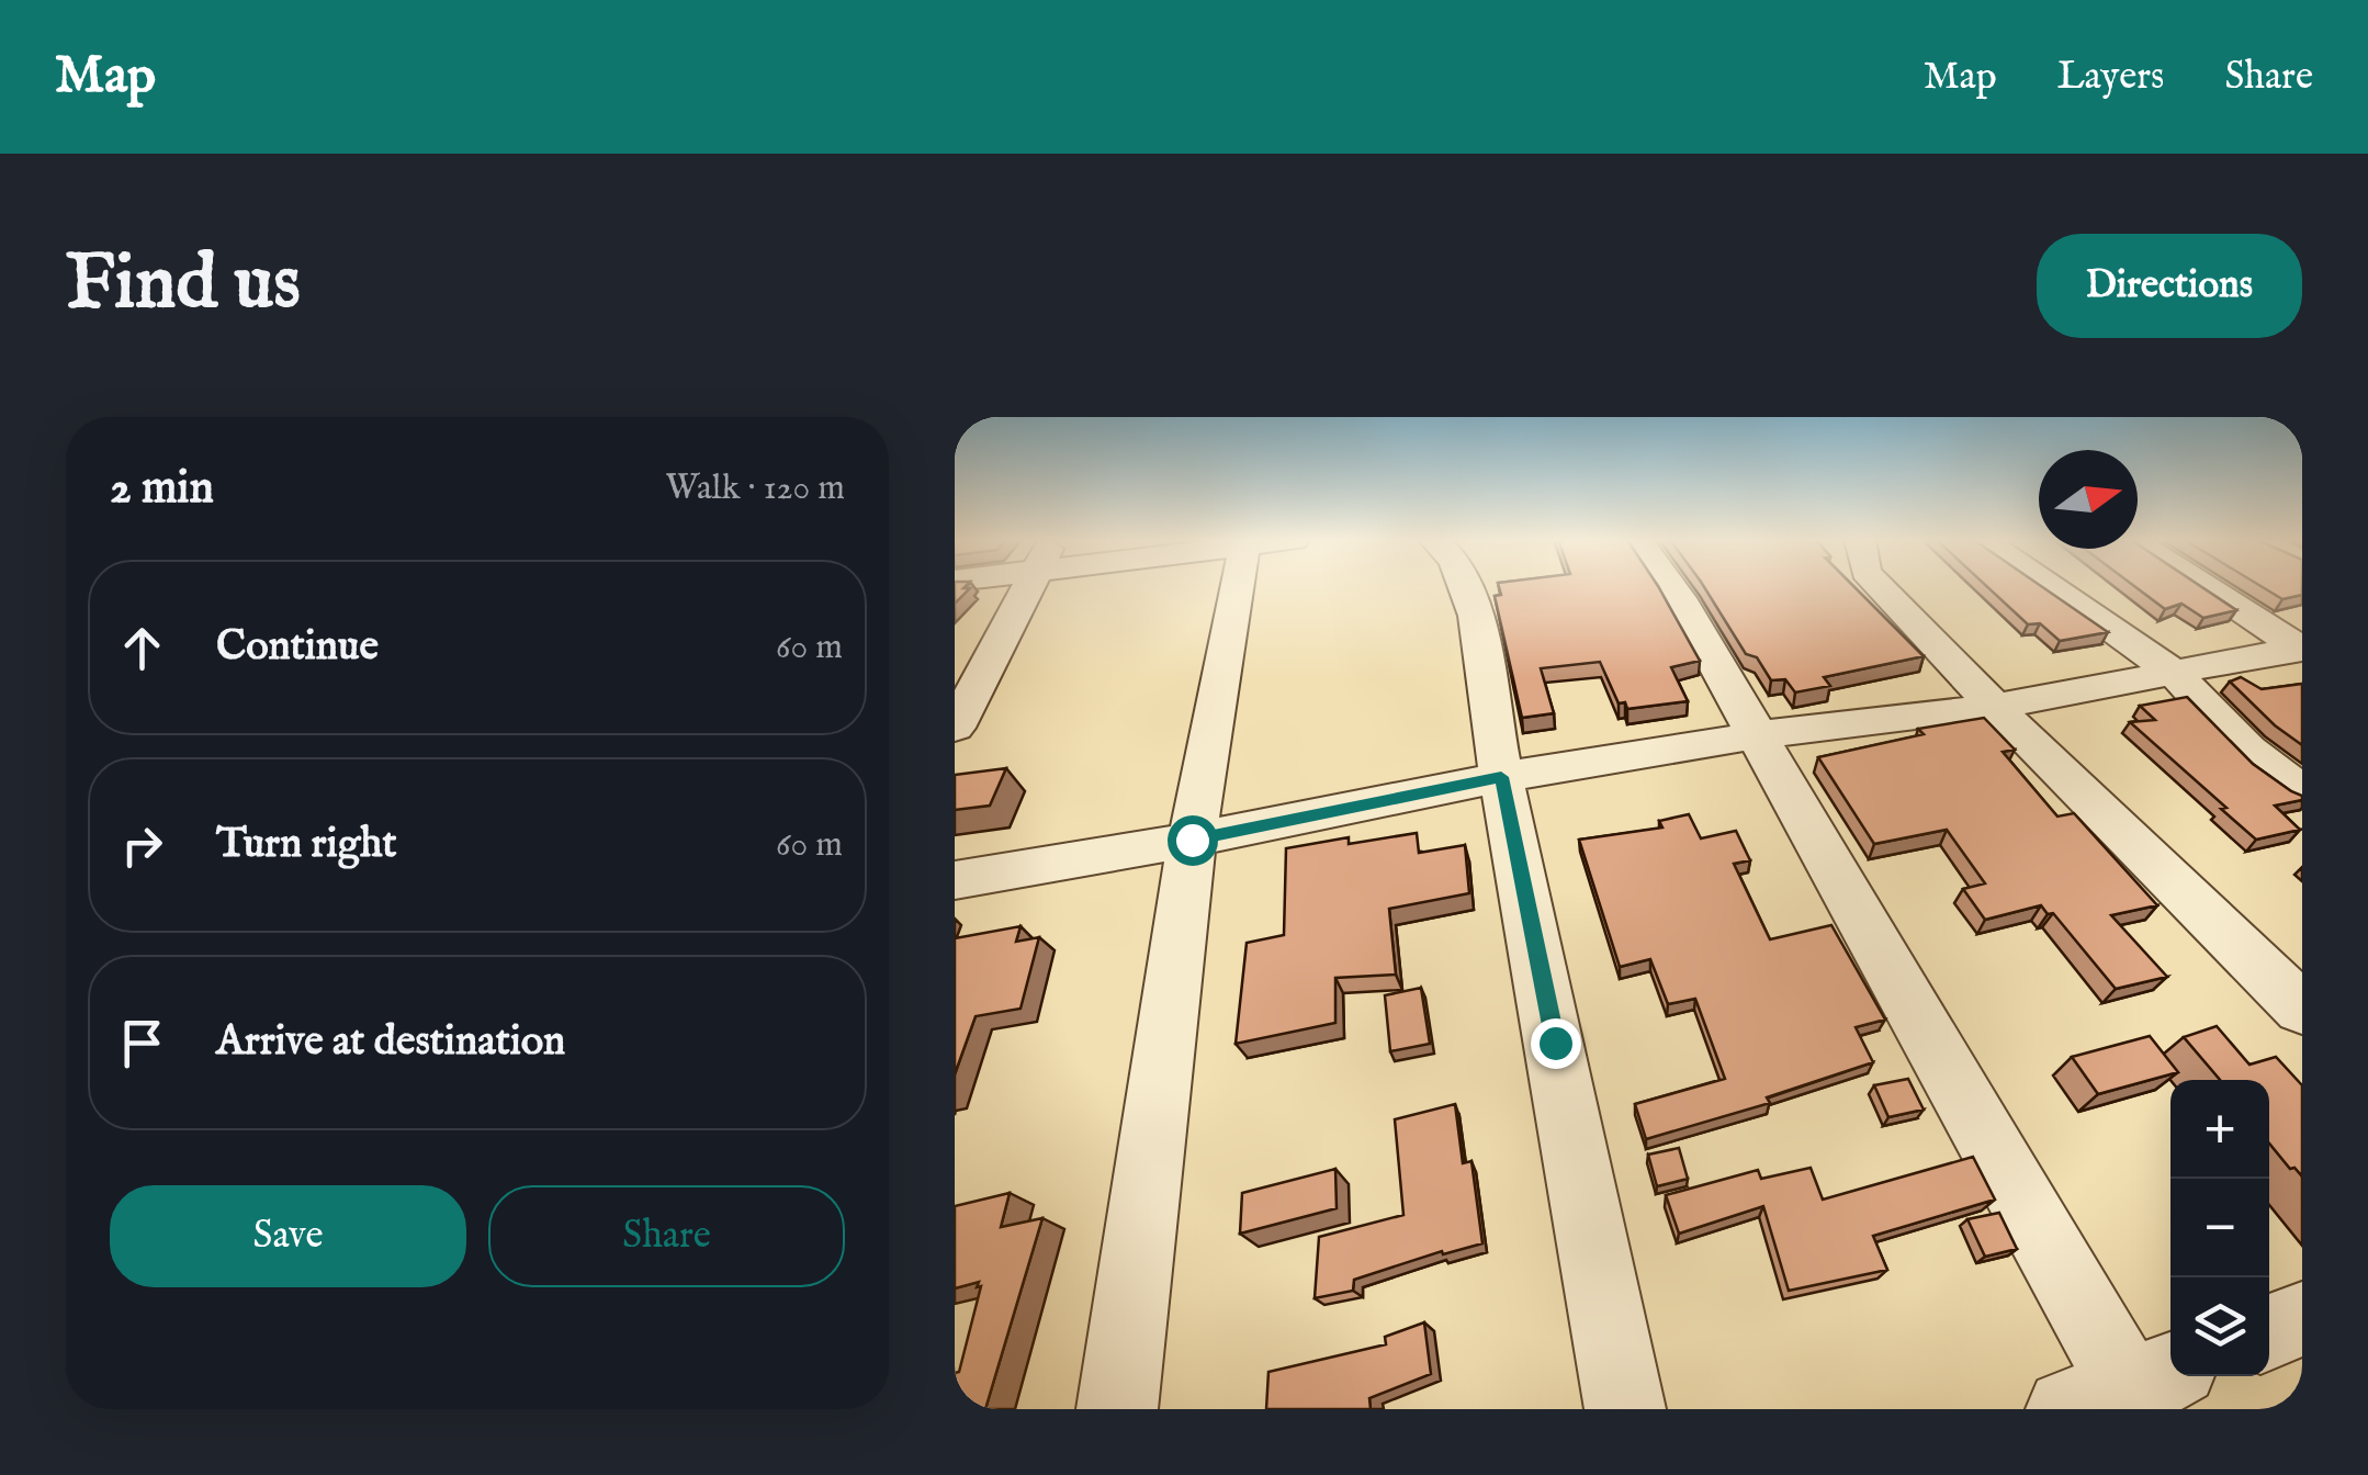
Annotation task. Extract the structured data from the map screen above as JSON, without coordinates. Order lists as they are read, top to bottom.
{
  "north": "right",
  "page": {
    "header": "Map",
    "nav": ["Map", "Layers", "Share"],
    "buttons": [
      "Directions",
      ["Save", "Share"]
    ],
    "title": "Find us",
    "heading": ["2 min", "Walk · 120 m"],
    "list": [
      ["Continue", "60 m"],
      ["Turn right", "60 m"],
      "Arrive at destination"
    ],
    "map_buttons": ["+", "−"]
  }
}
